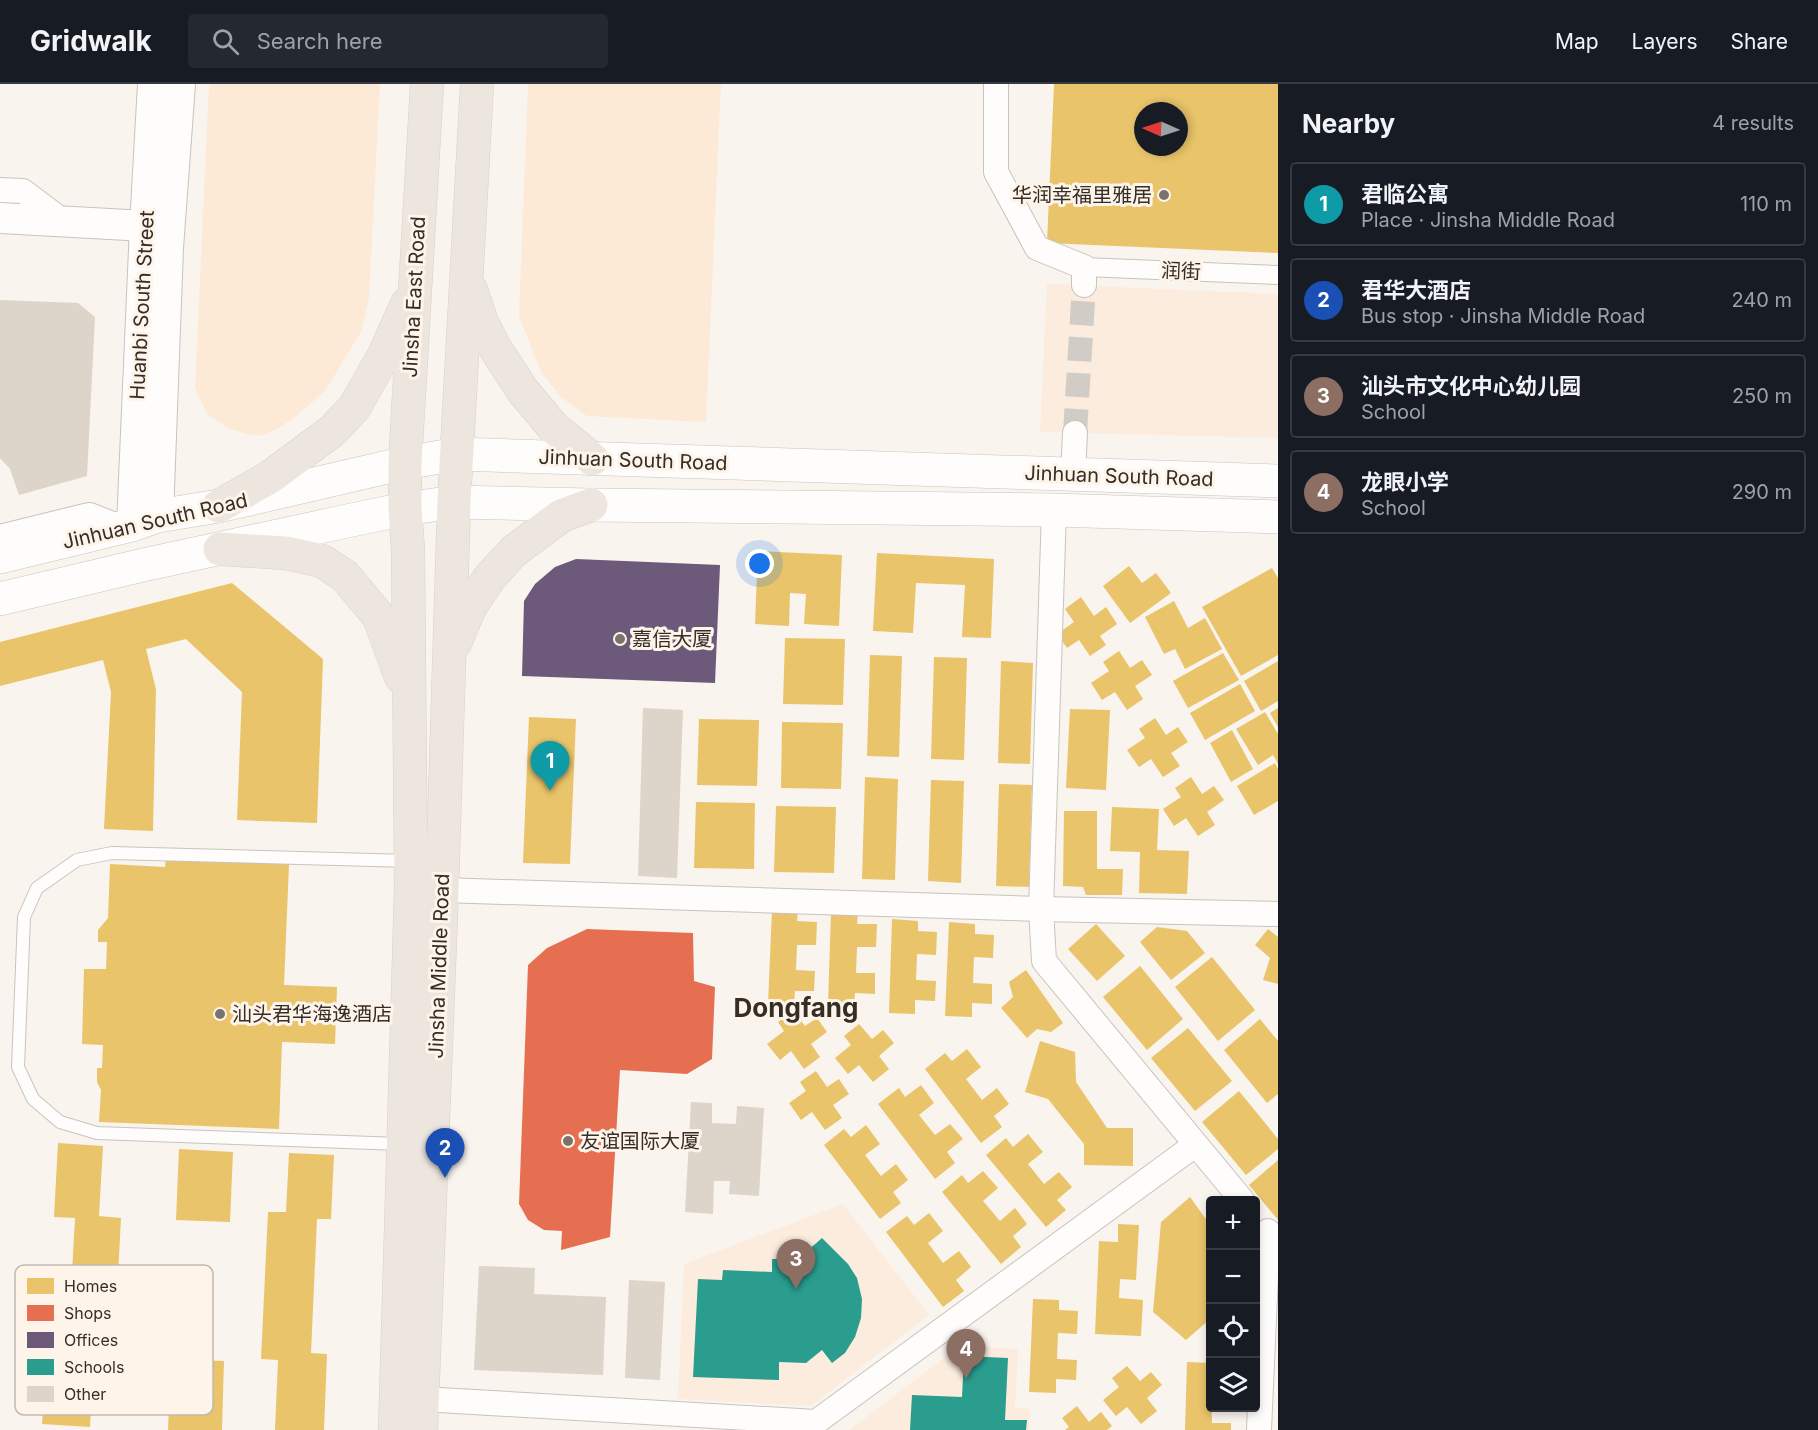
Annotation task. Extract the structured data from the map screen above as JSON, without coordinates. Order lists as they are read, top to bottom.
{
  "streets": {
    "main road": ["Jinsha East Road", "Jinhuan South Road", "Jinsha Middle Road"],
    "street": ["润街", "Huanbi South Street"]
  },
  "crossings": [
    ["Jinsha East Road", "Jinhuan South Road"],
    ["Jinsha East Road", "Jinsha Middle Road"],
    ["Huanbi South Street", "Jinhuan South Road"],
    ["Jinhuan South Road", "Jinsha Middle Road"]
  ],
  "districts": ["Dongfang"],
  "places": [
    "华润幸福里雅居",
    "嘉信大厦",
    "汕头君华海逸酒店",
    "友谊国际大厦"
  ],
  "legend": [
    "Homes",
    "Shops",
    "Offices",
    "Schools",
    "Other"
  ],
  "north": "left",
  "page": {
    "header": "Gridwalk",
    "search": "Search here",
    "nav": ["Map", "Layers", "Share"],
    "heading": ["Nearby", "4 results"],
    "list": [
      {
        "mark": "1",
        "name": "君临公寓",
        "note": "Place · Jinsha Middle Road",
        "value": "110 m"
      },
      {
        "mark": "2",
        "name": "君华大酒店",
        "note": "Bus stop · Jinsha Middle Road",
        "value": "240 m"
      },
      {
        "mark": "3",
        "name": "汕头市文化中心幼儿园",
        "note": "School",
        "value": "250 m"
      },
      {
        "mark": "4",
        "name": "龙眼小学",
        "note": "School",
        "value": "290 m"
      }
    ],
    "pins": [
      "1",
      "2",
      "3",
      "4"
    ],
    "map_buttons": ["+", "−"]
  }
}
